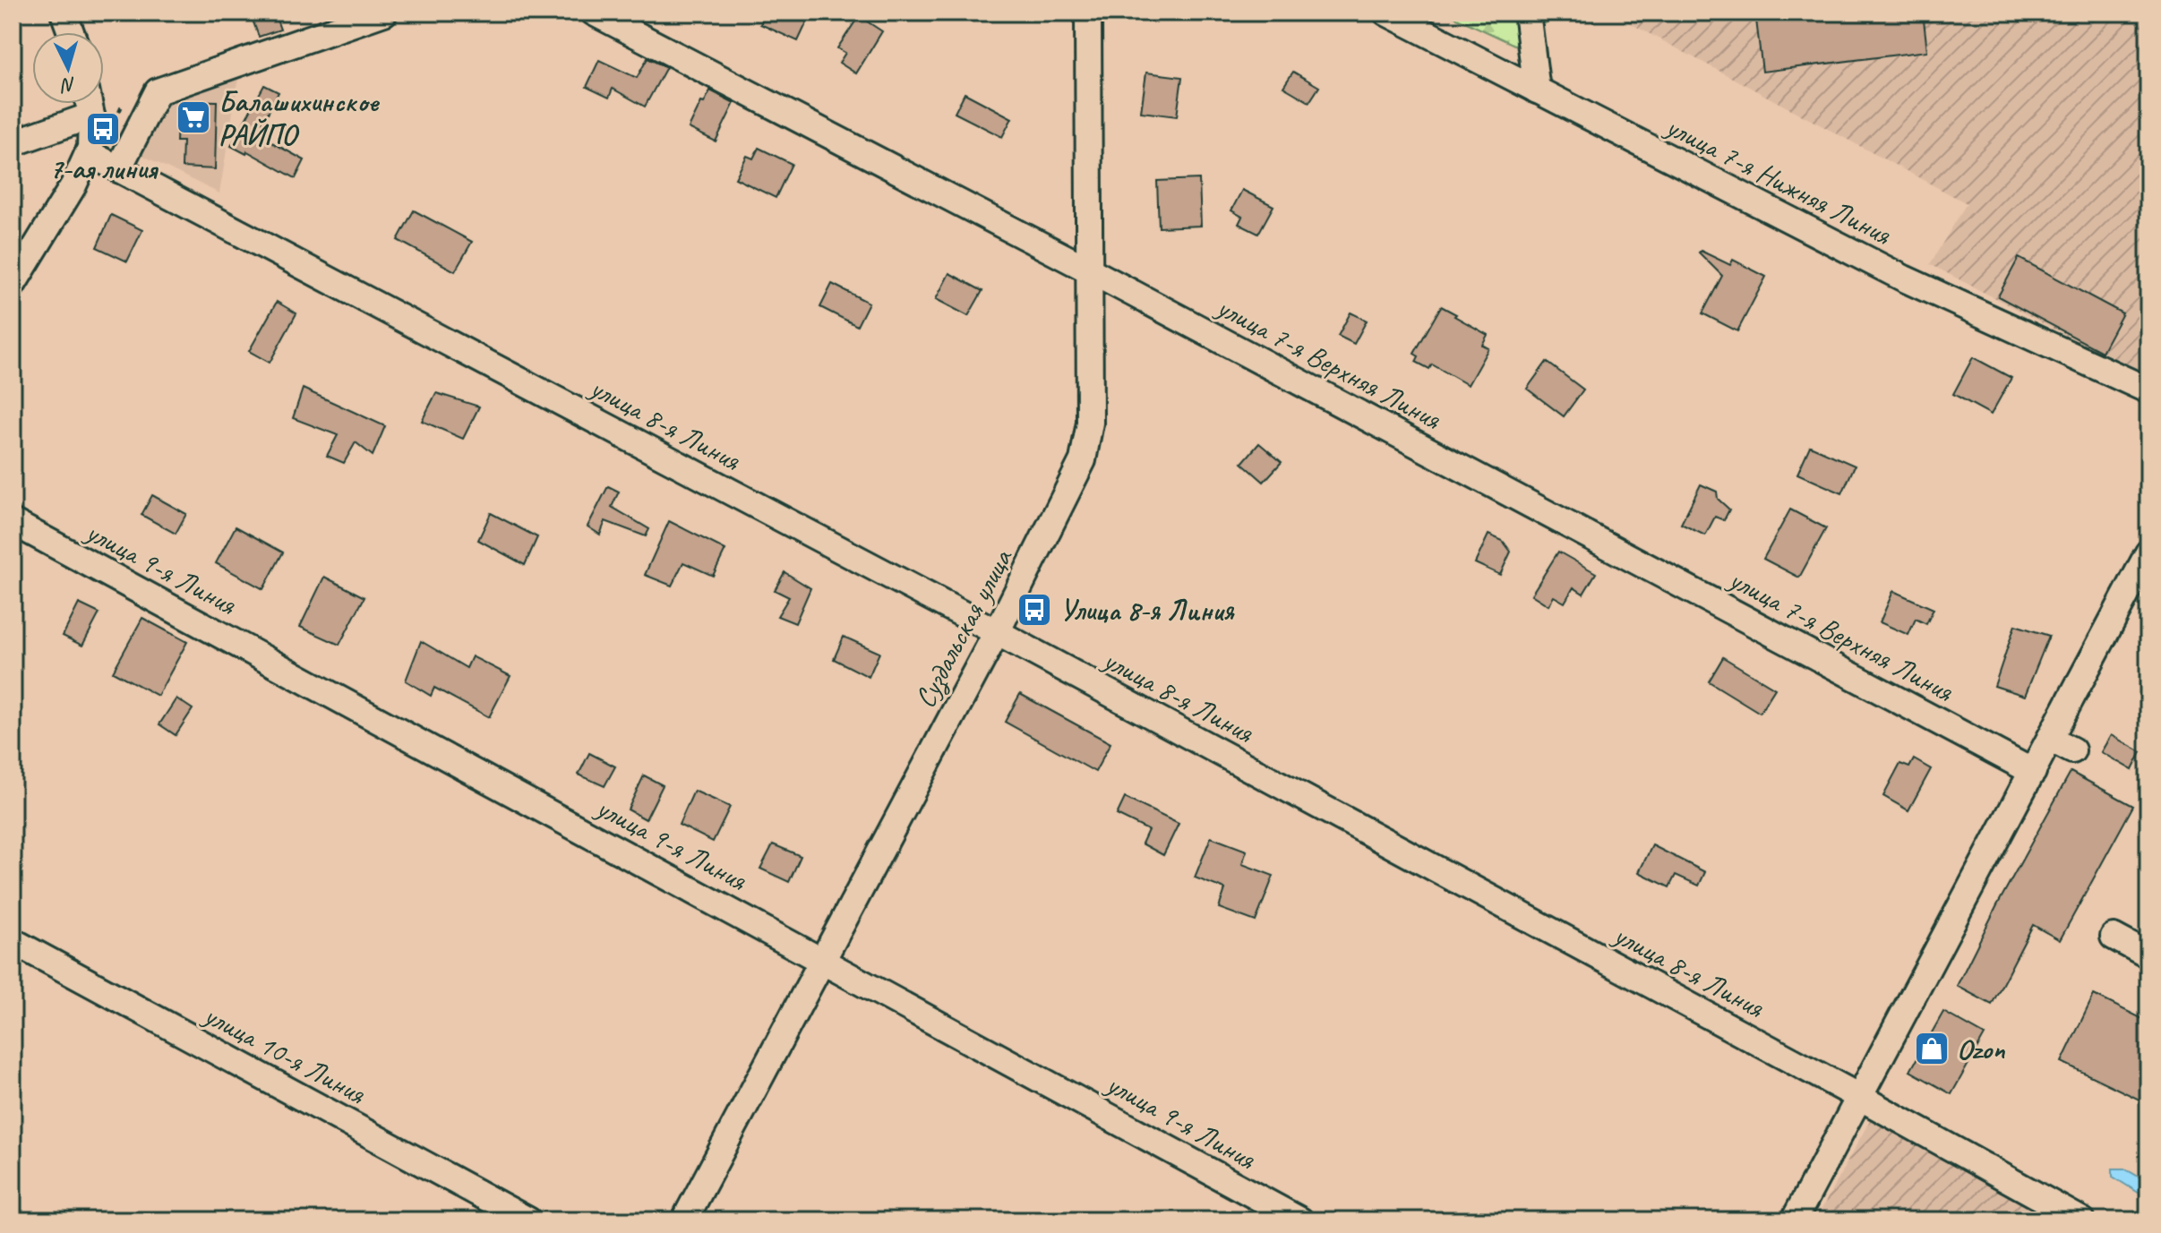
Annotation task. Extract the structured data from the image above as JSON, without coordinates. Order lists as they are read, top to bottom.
{
  "streets": {
    "street": [
      "улица 7-я Нижняя Линия",
      "улица 7-я Верхняя Линия",
      "улица 8-я Линия",
      "улица 9-я Линия",
      "Суздальская улица",
      "улица 10-я Линия"
    ]
  },
  "crossings": [
    ["улица 7-я Верхняя Линия", "Суздальская улица"],
    ["улица 8-я Линия", "Суздальская улица"],
    ["улица 9-я Линия", "Суздальская улица"]
  ],
  "places": {
    "supermarket": ["Балашихинское РАЙПО"],
    "bus stop": ["7-ая линия", "Улица 8-я Линия"],
    "shop": ["Ozon"]
  },
  "north": "bottom"
}
